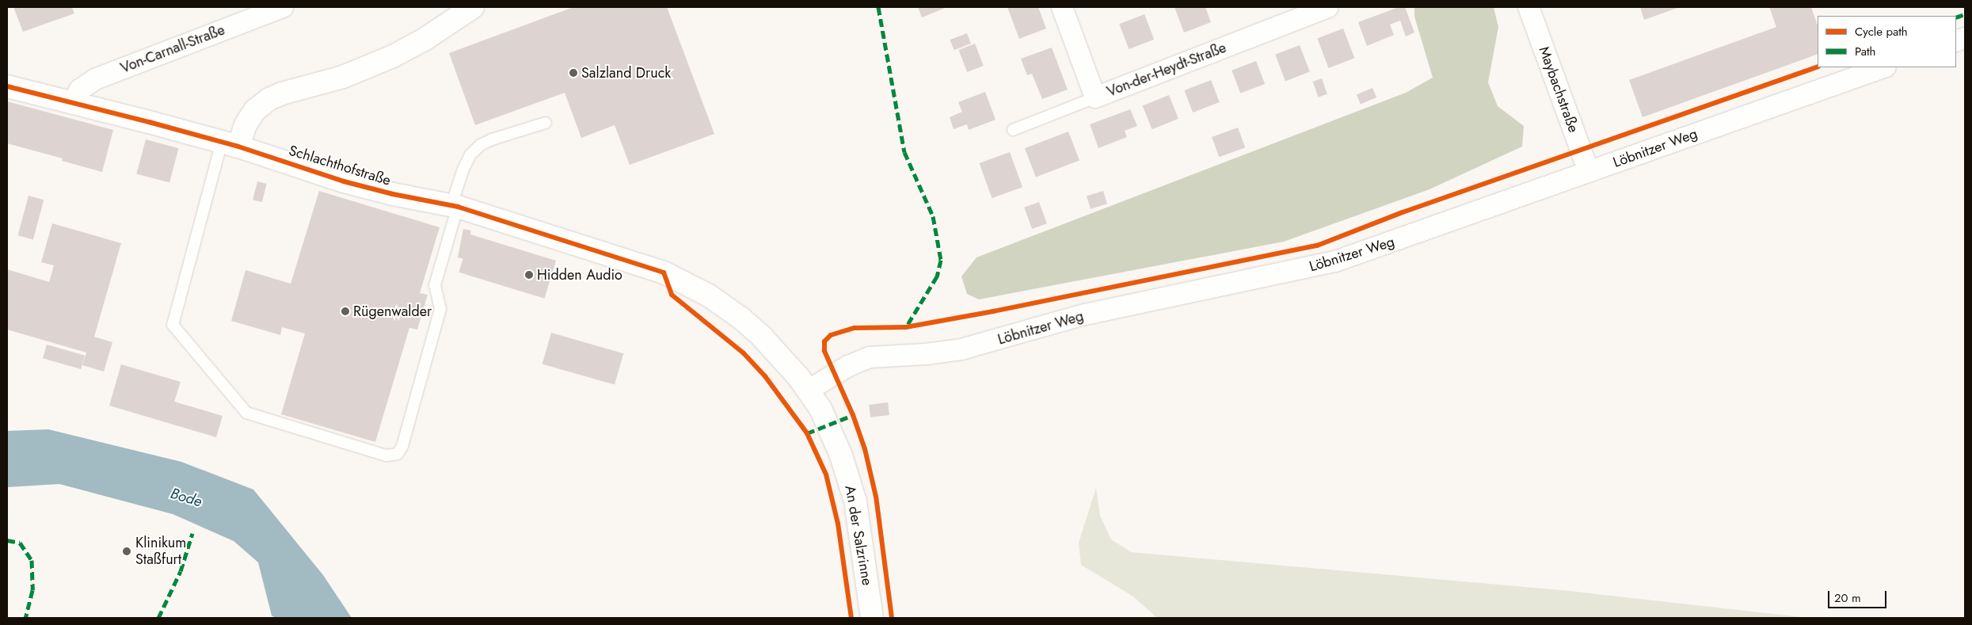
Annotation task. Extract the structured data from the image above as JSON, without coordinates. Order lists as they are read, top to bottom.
{
  "streets": {
    "street": [
      "Von-Carnall-Straße",
      "Von-der-Heydt-Straße",
      "Maybachstraße",
      "Löbnitzer Weg",
      "Schlachthofstraße",
      "An der Salzrinne"
    ]
  },
  "crossings": [
    ["Von-Carnall-Straße", "Schlachthofstraße"],
    ["Maybachstraße", "Löbnitzer Weg"],
    ["Löbnitzer Weg", "Schlachthofstraße"],
    ["Löbnitzer Weg", "An der Salzrinne"],
    ["Schlachthofstraße", "An der Salzrinne"]
  ],
  "water": ["Bode"],
  "places": [
    "Salzland Druck",
    "Hidden Audio",
    "Rügenwalder",
    "Klinikum Staßfurt"
  ],
  "legend": ["Cycle path", "Path"],
  "scale_bar": "20 m"
}
